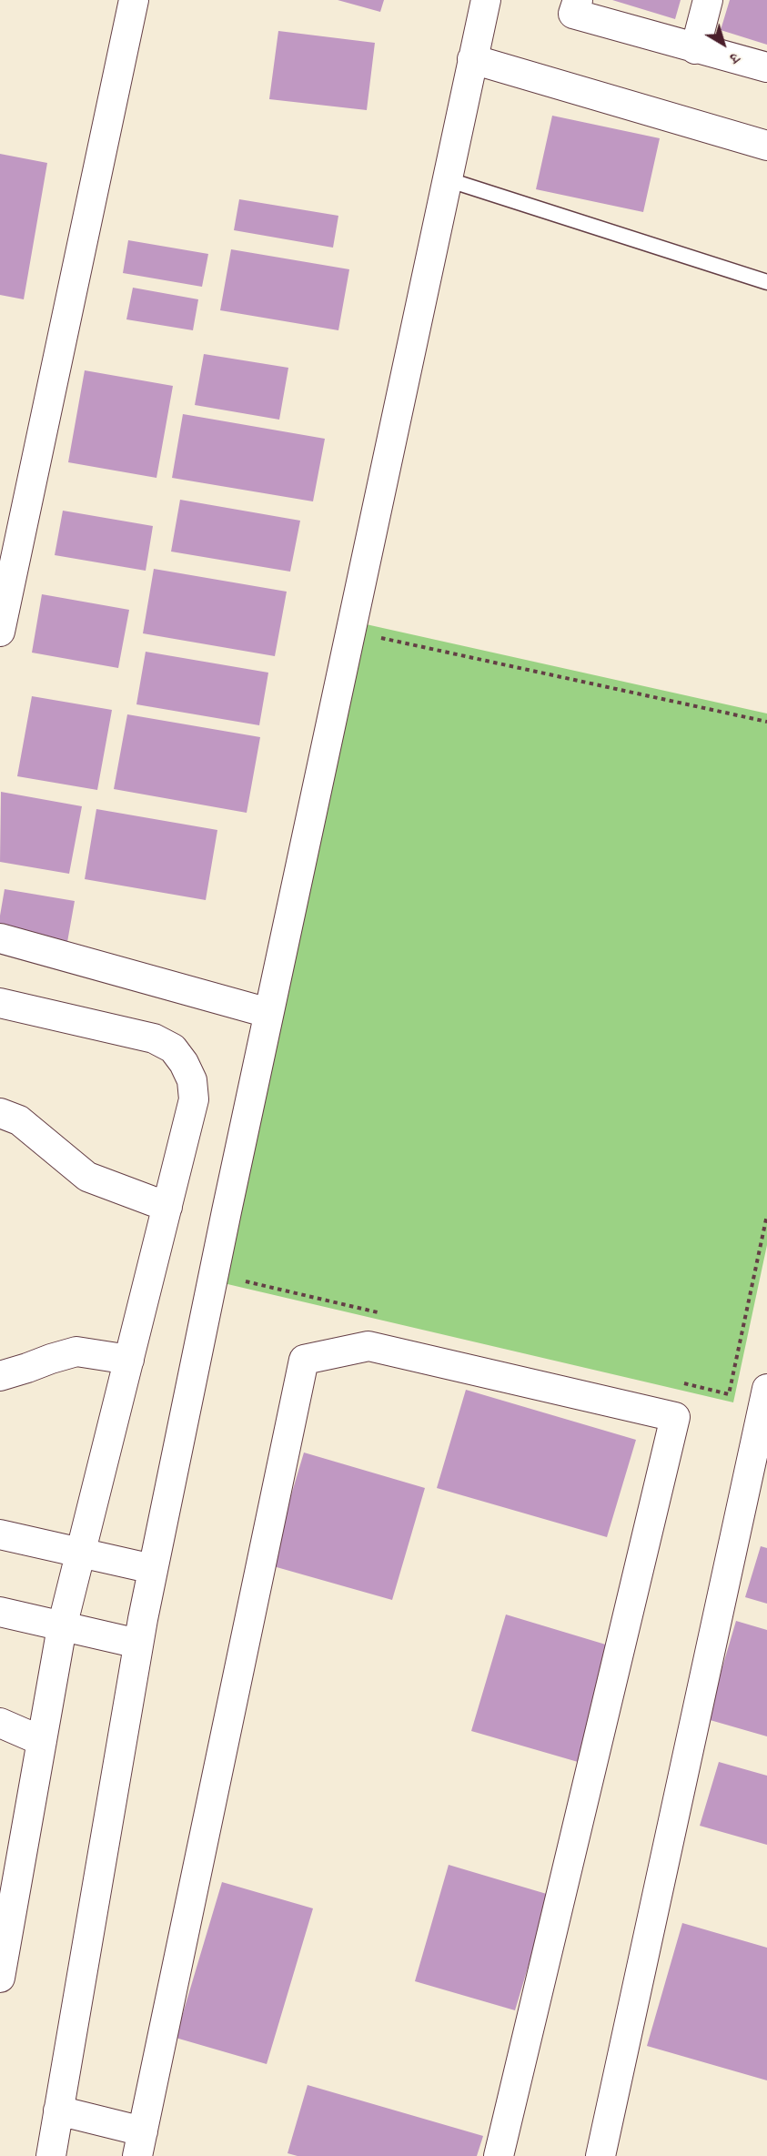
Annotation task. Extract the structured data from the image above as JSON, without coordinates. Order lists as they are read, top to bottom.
{
  "north": "bottom right"
}
